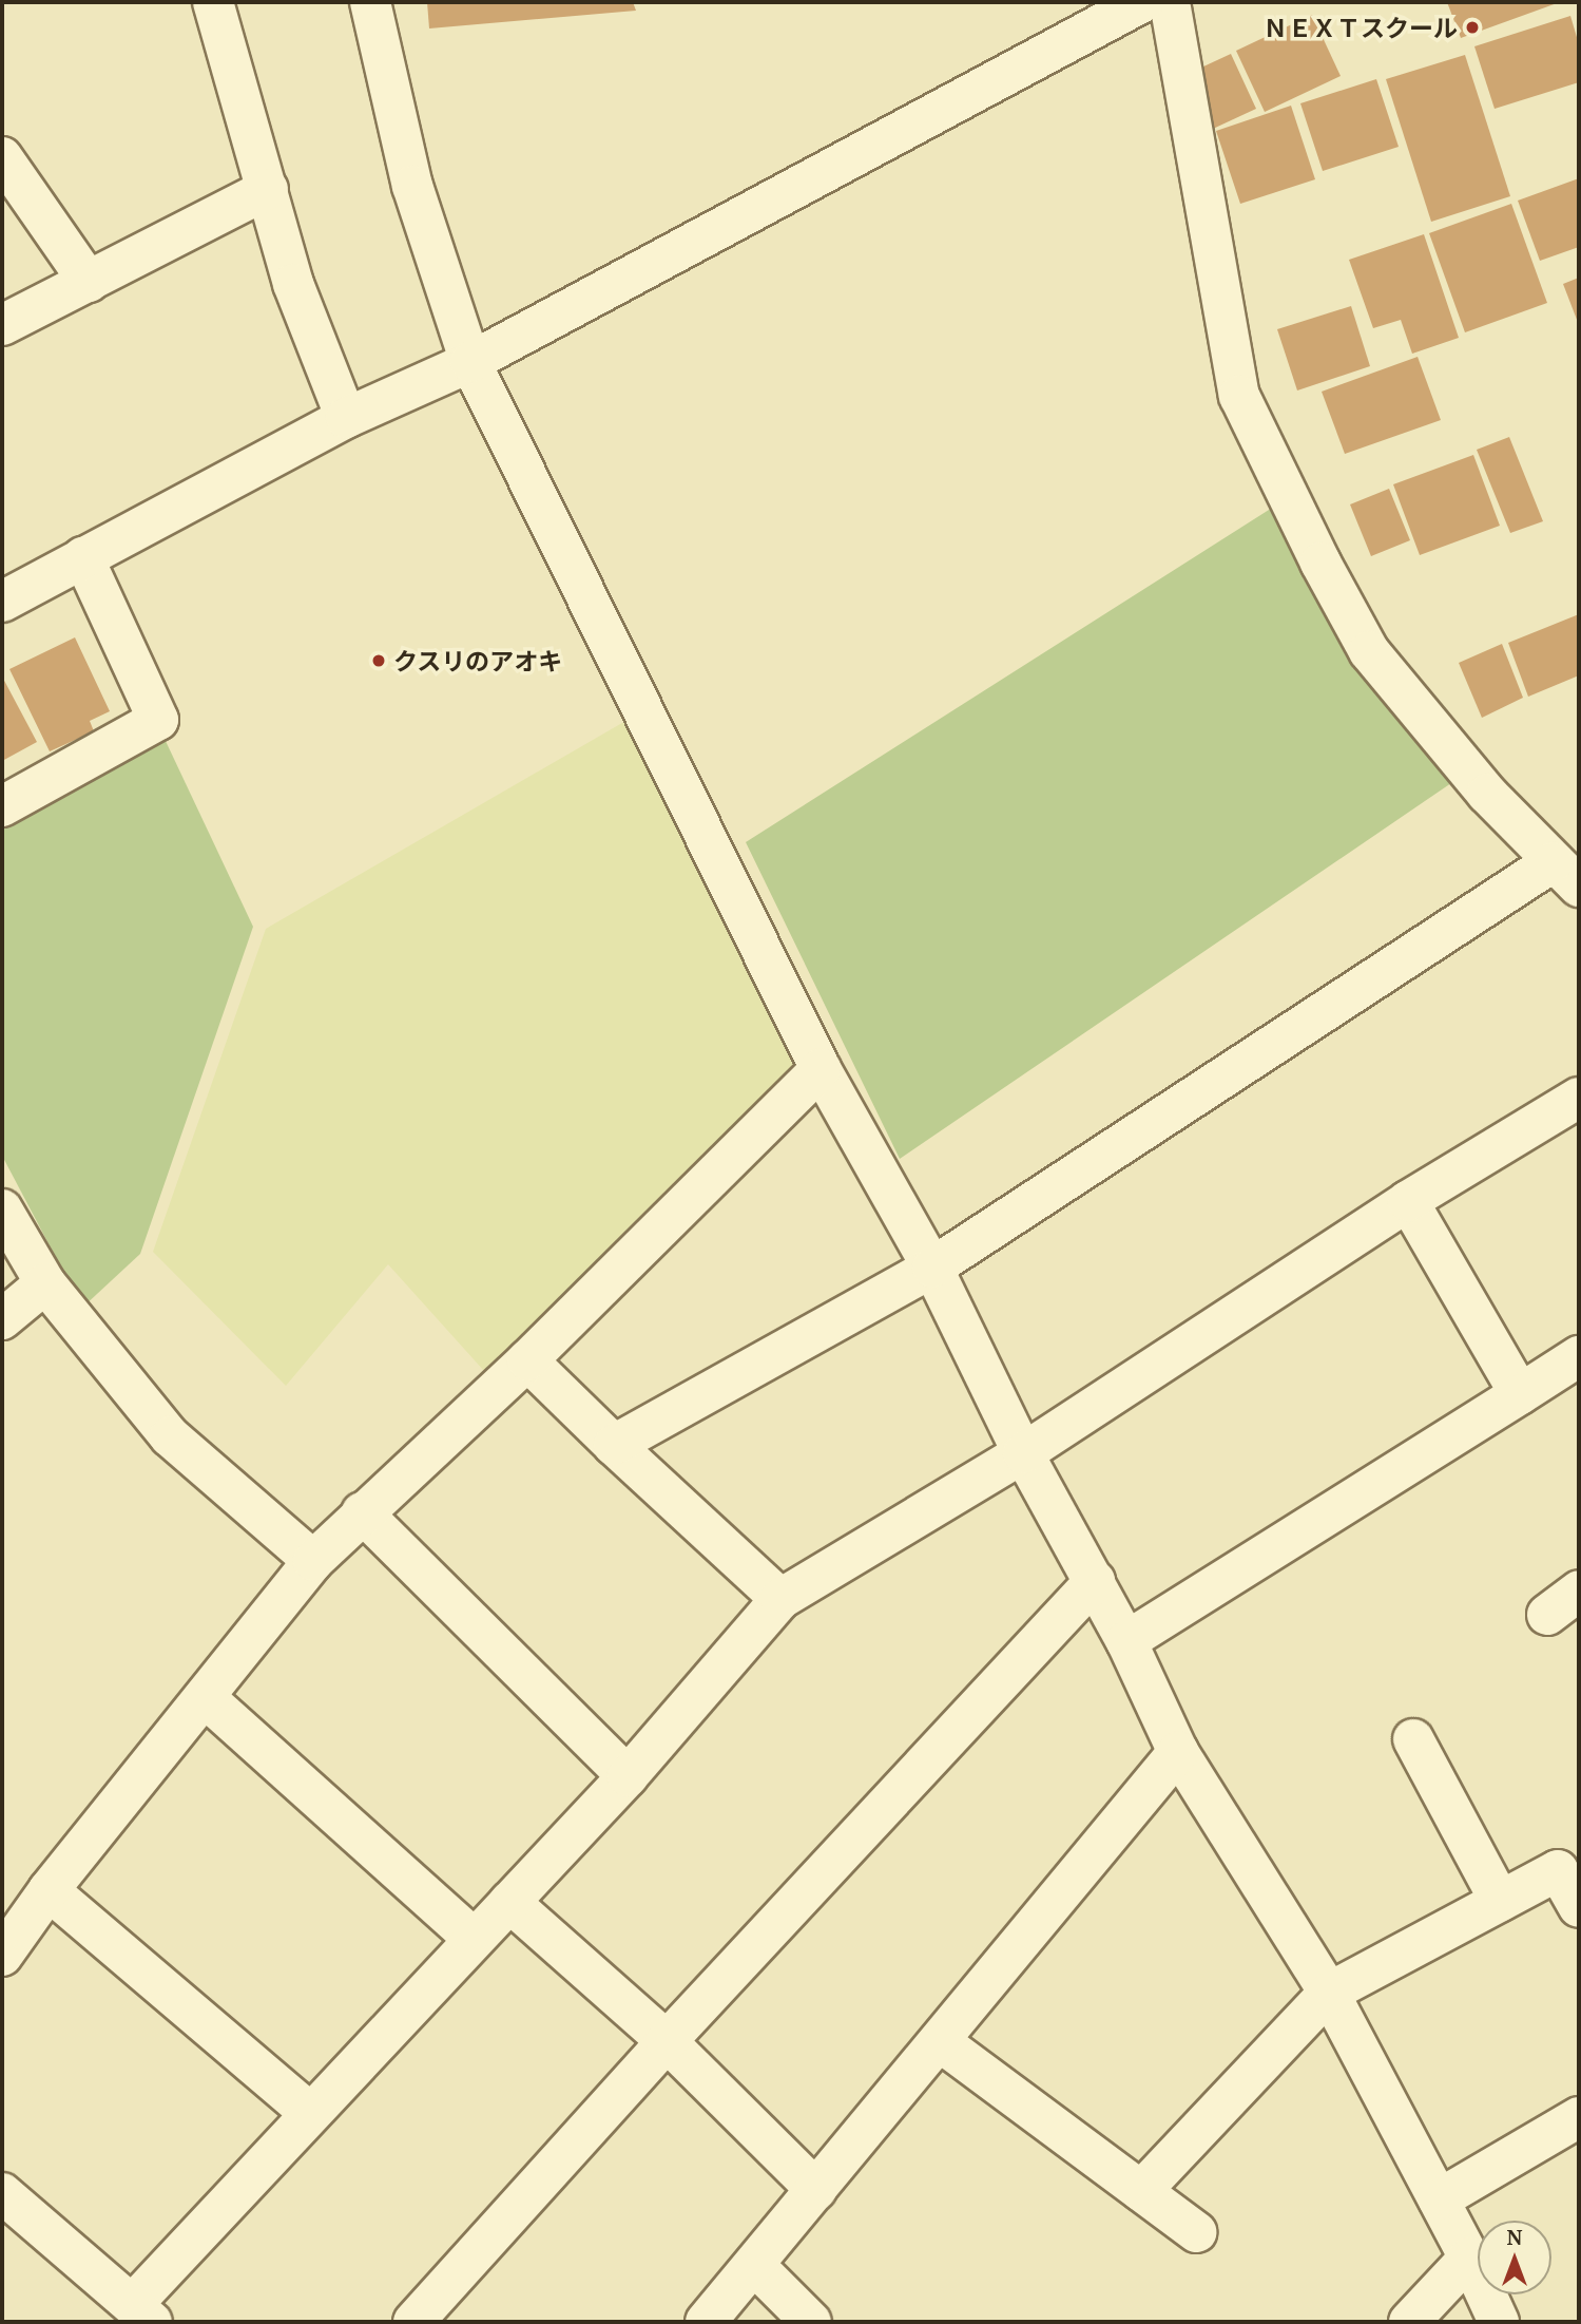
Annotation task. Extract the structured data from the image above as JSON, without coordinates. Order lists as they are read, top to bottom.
{
  "places": ["ＮＥＸＴスクール", "クスリのアオキ"],
  "north": "top"
}
